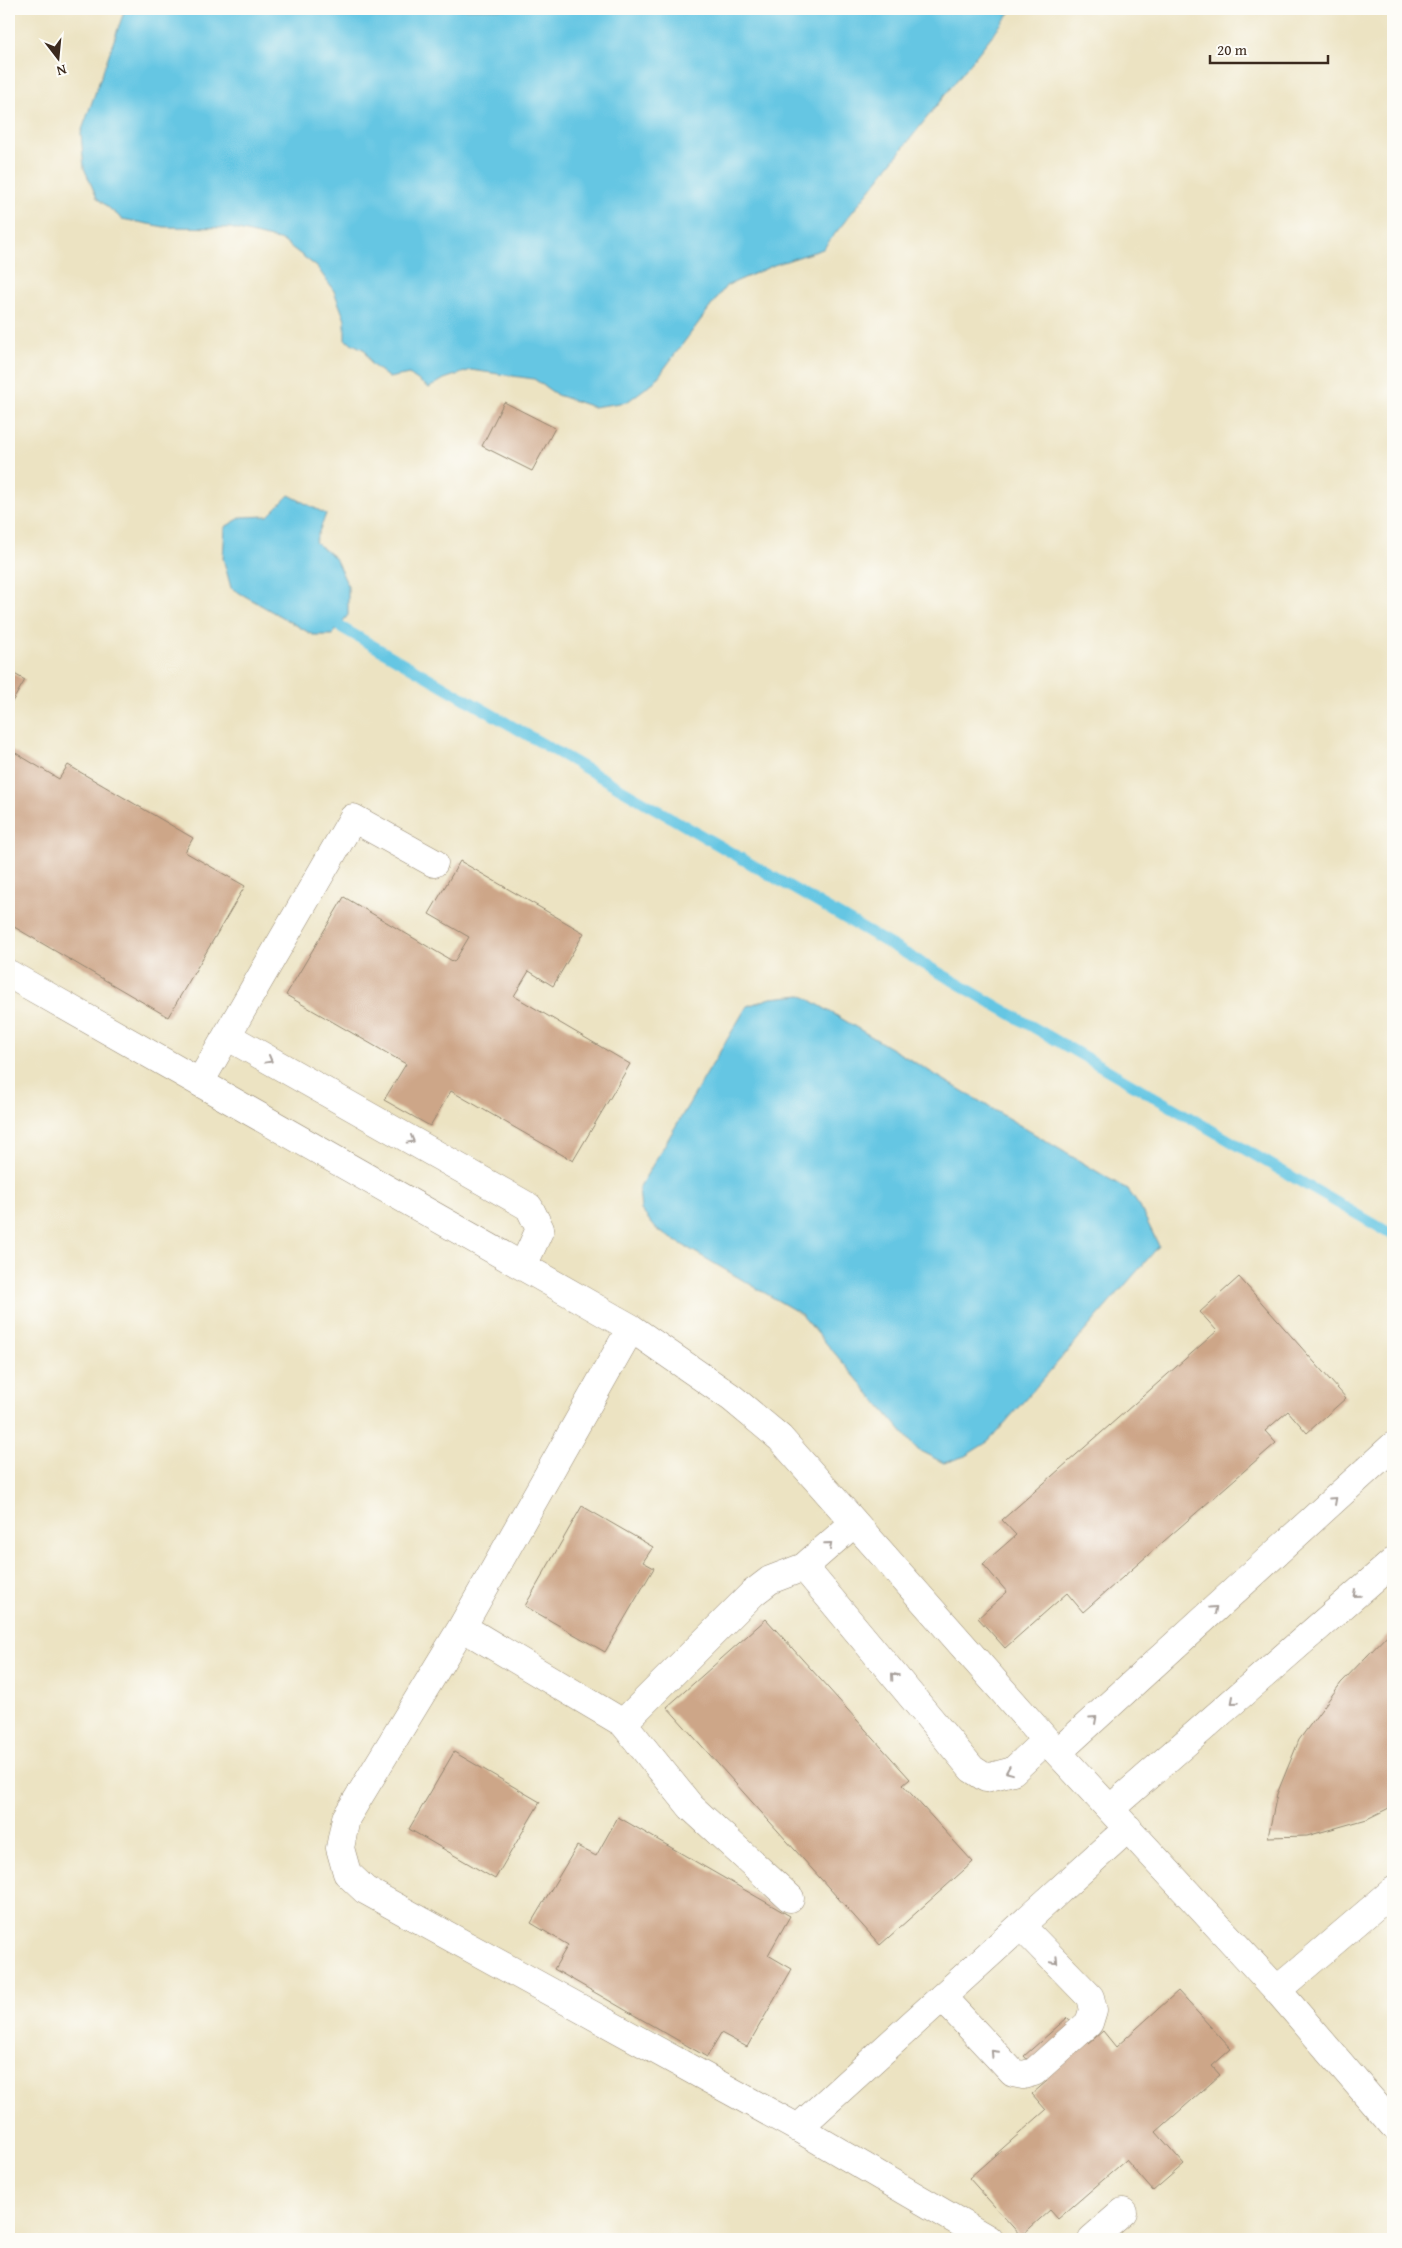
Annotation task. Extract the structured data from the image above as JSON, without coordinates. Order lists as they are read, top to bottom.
{
  "scale_bar": "20 m",
  "north": "bottom"
}
